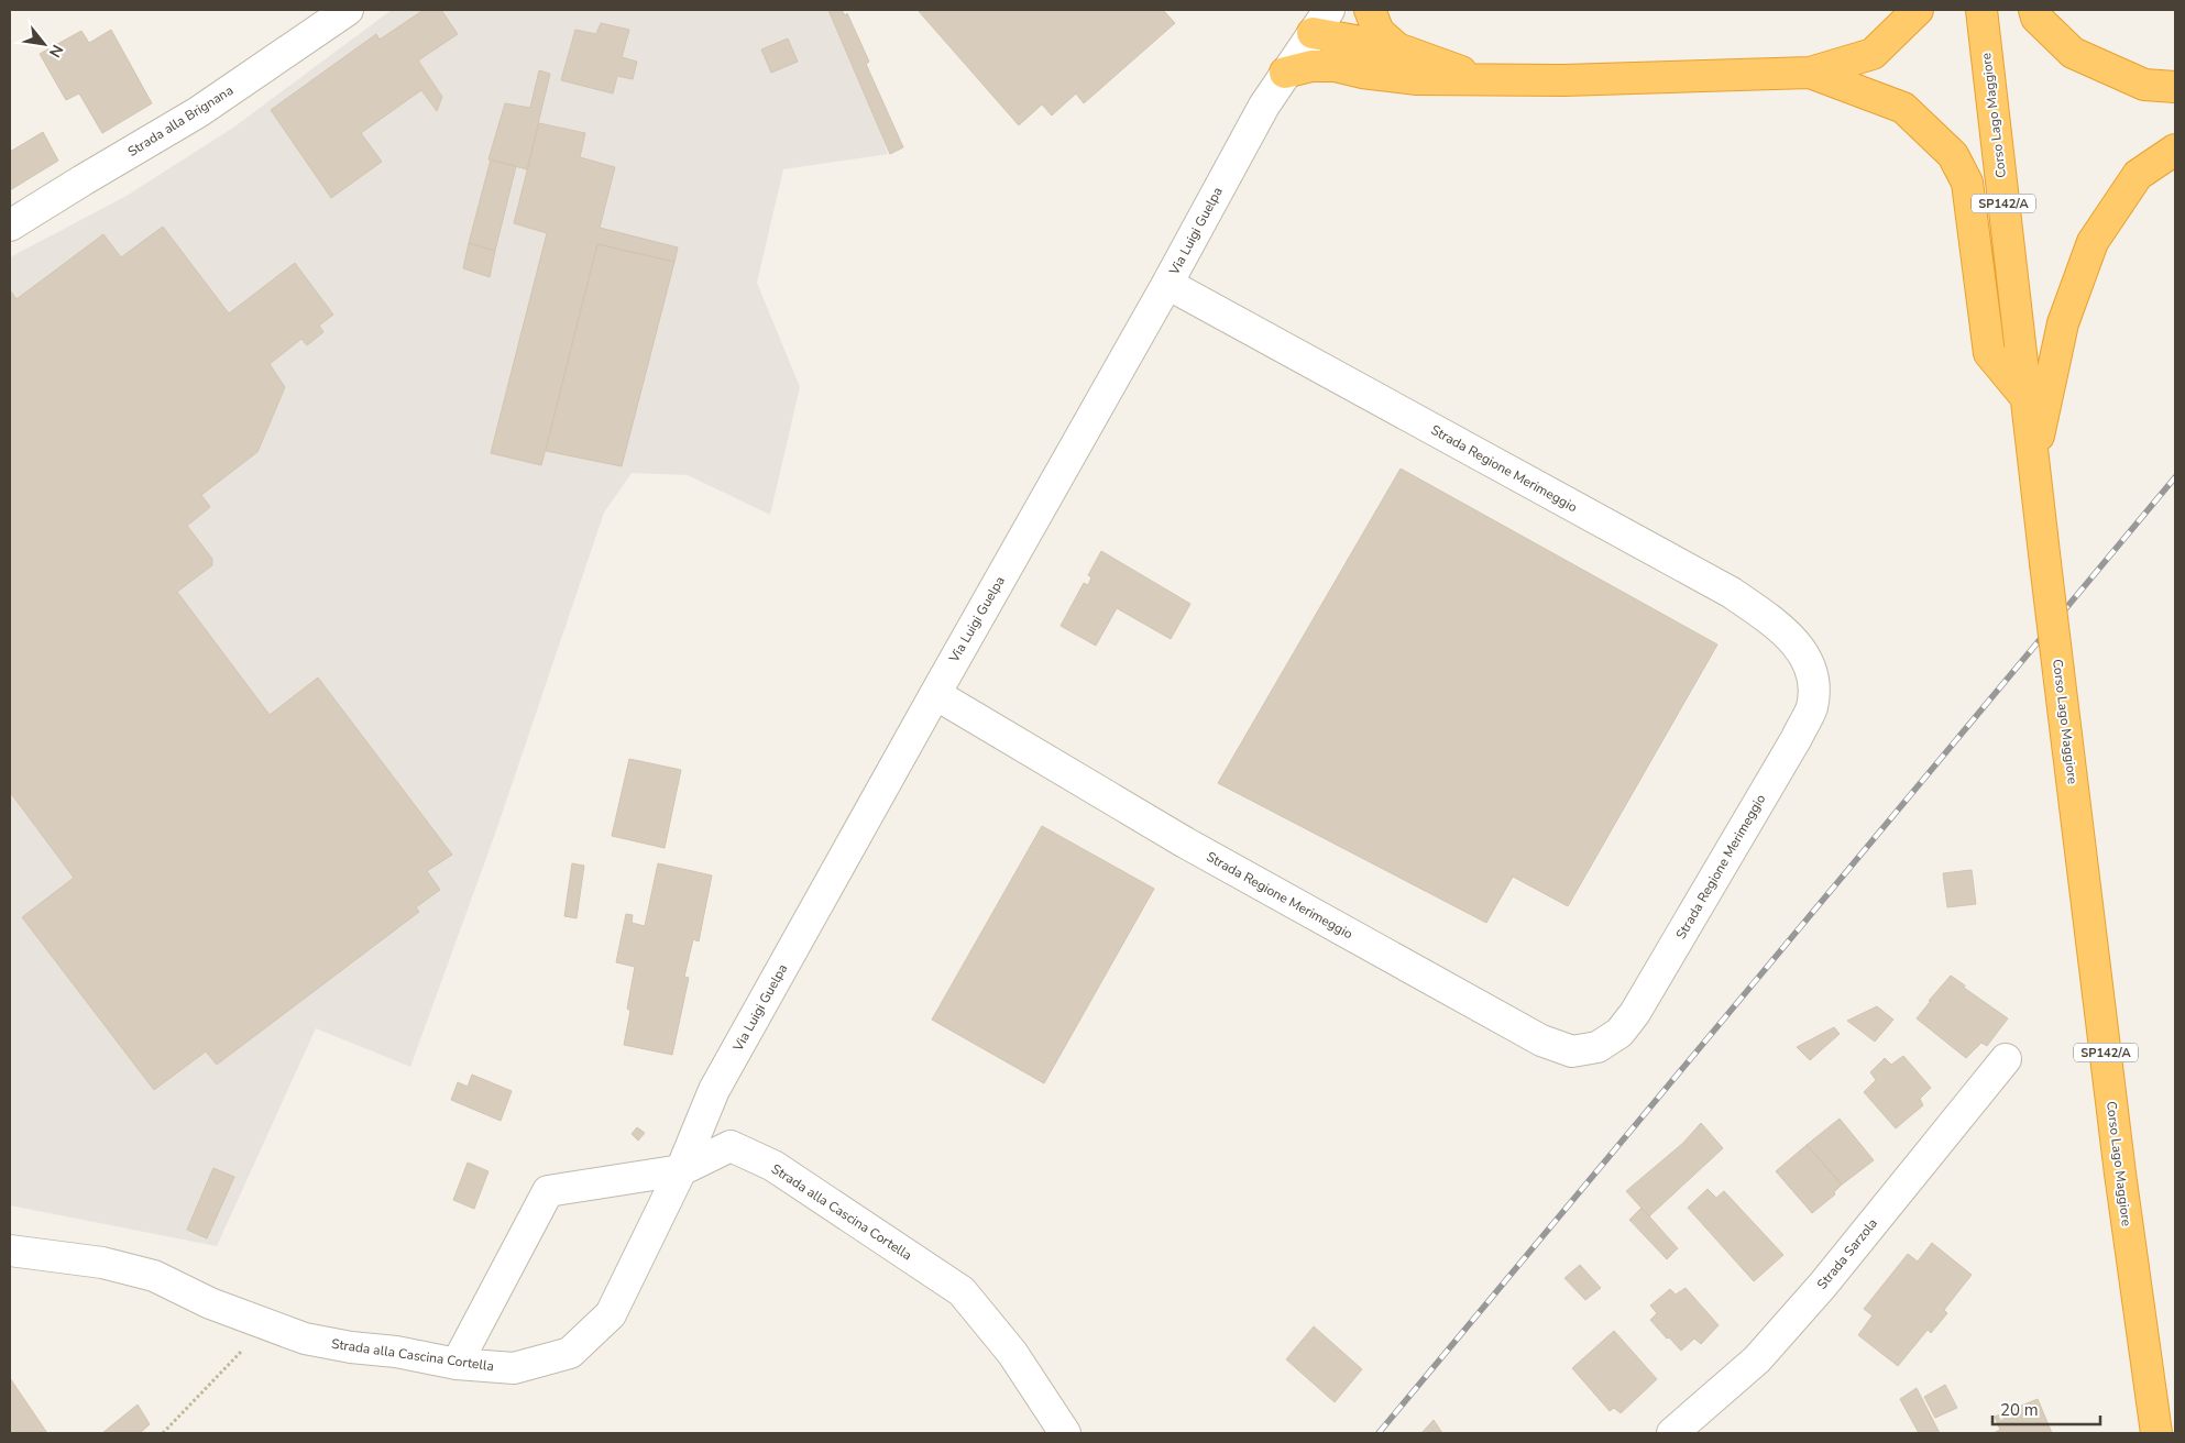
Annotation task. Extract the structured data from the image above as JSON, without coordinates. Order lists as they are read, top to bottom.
{
  "streets": {
    "highway": ["Corso Lago Maggiore", "SP142/A"],
    "street": [
      "Strada alla Brignana",
      "Via Luigi Guelpa",
      "Strada Regione Merimeggio",
      "Strada alla Cascina Cortella",
      "Strada Sarzola"
    ]
  },
  "crossings": [
    ["Via Luigi Guelpa", "Strada Regione Merimeggio"],
    ["Via Luigi Guelpa", "Strada alla Cascina Cortella"]
  ],
  "scale_bar": "20 m",
  "north": "bottom right"
}
